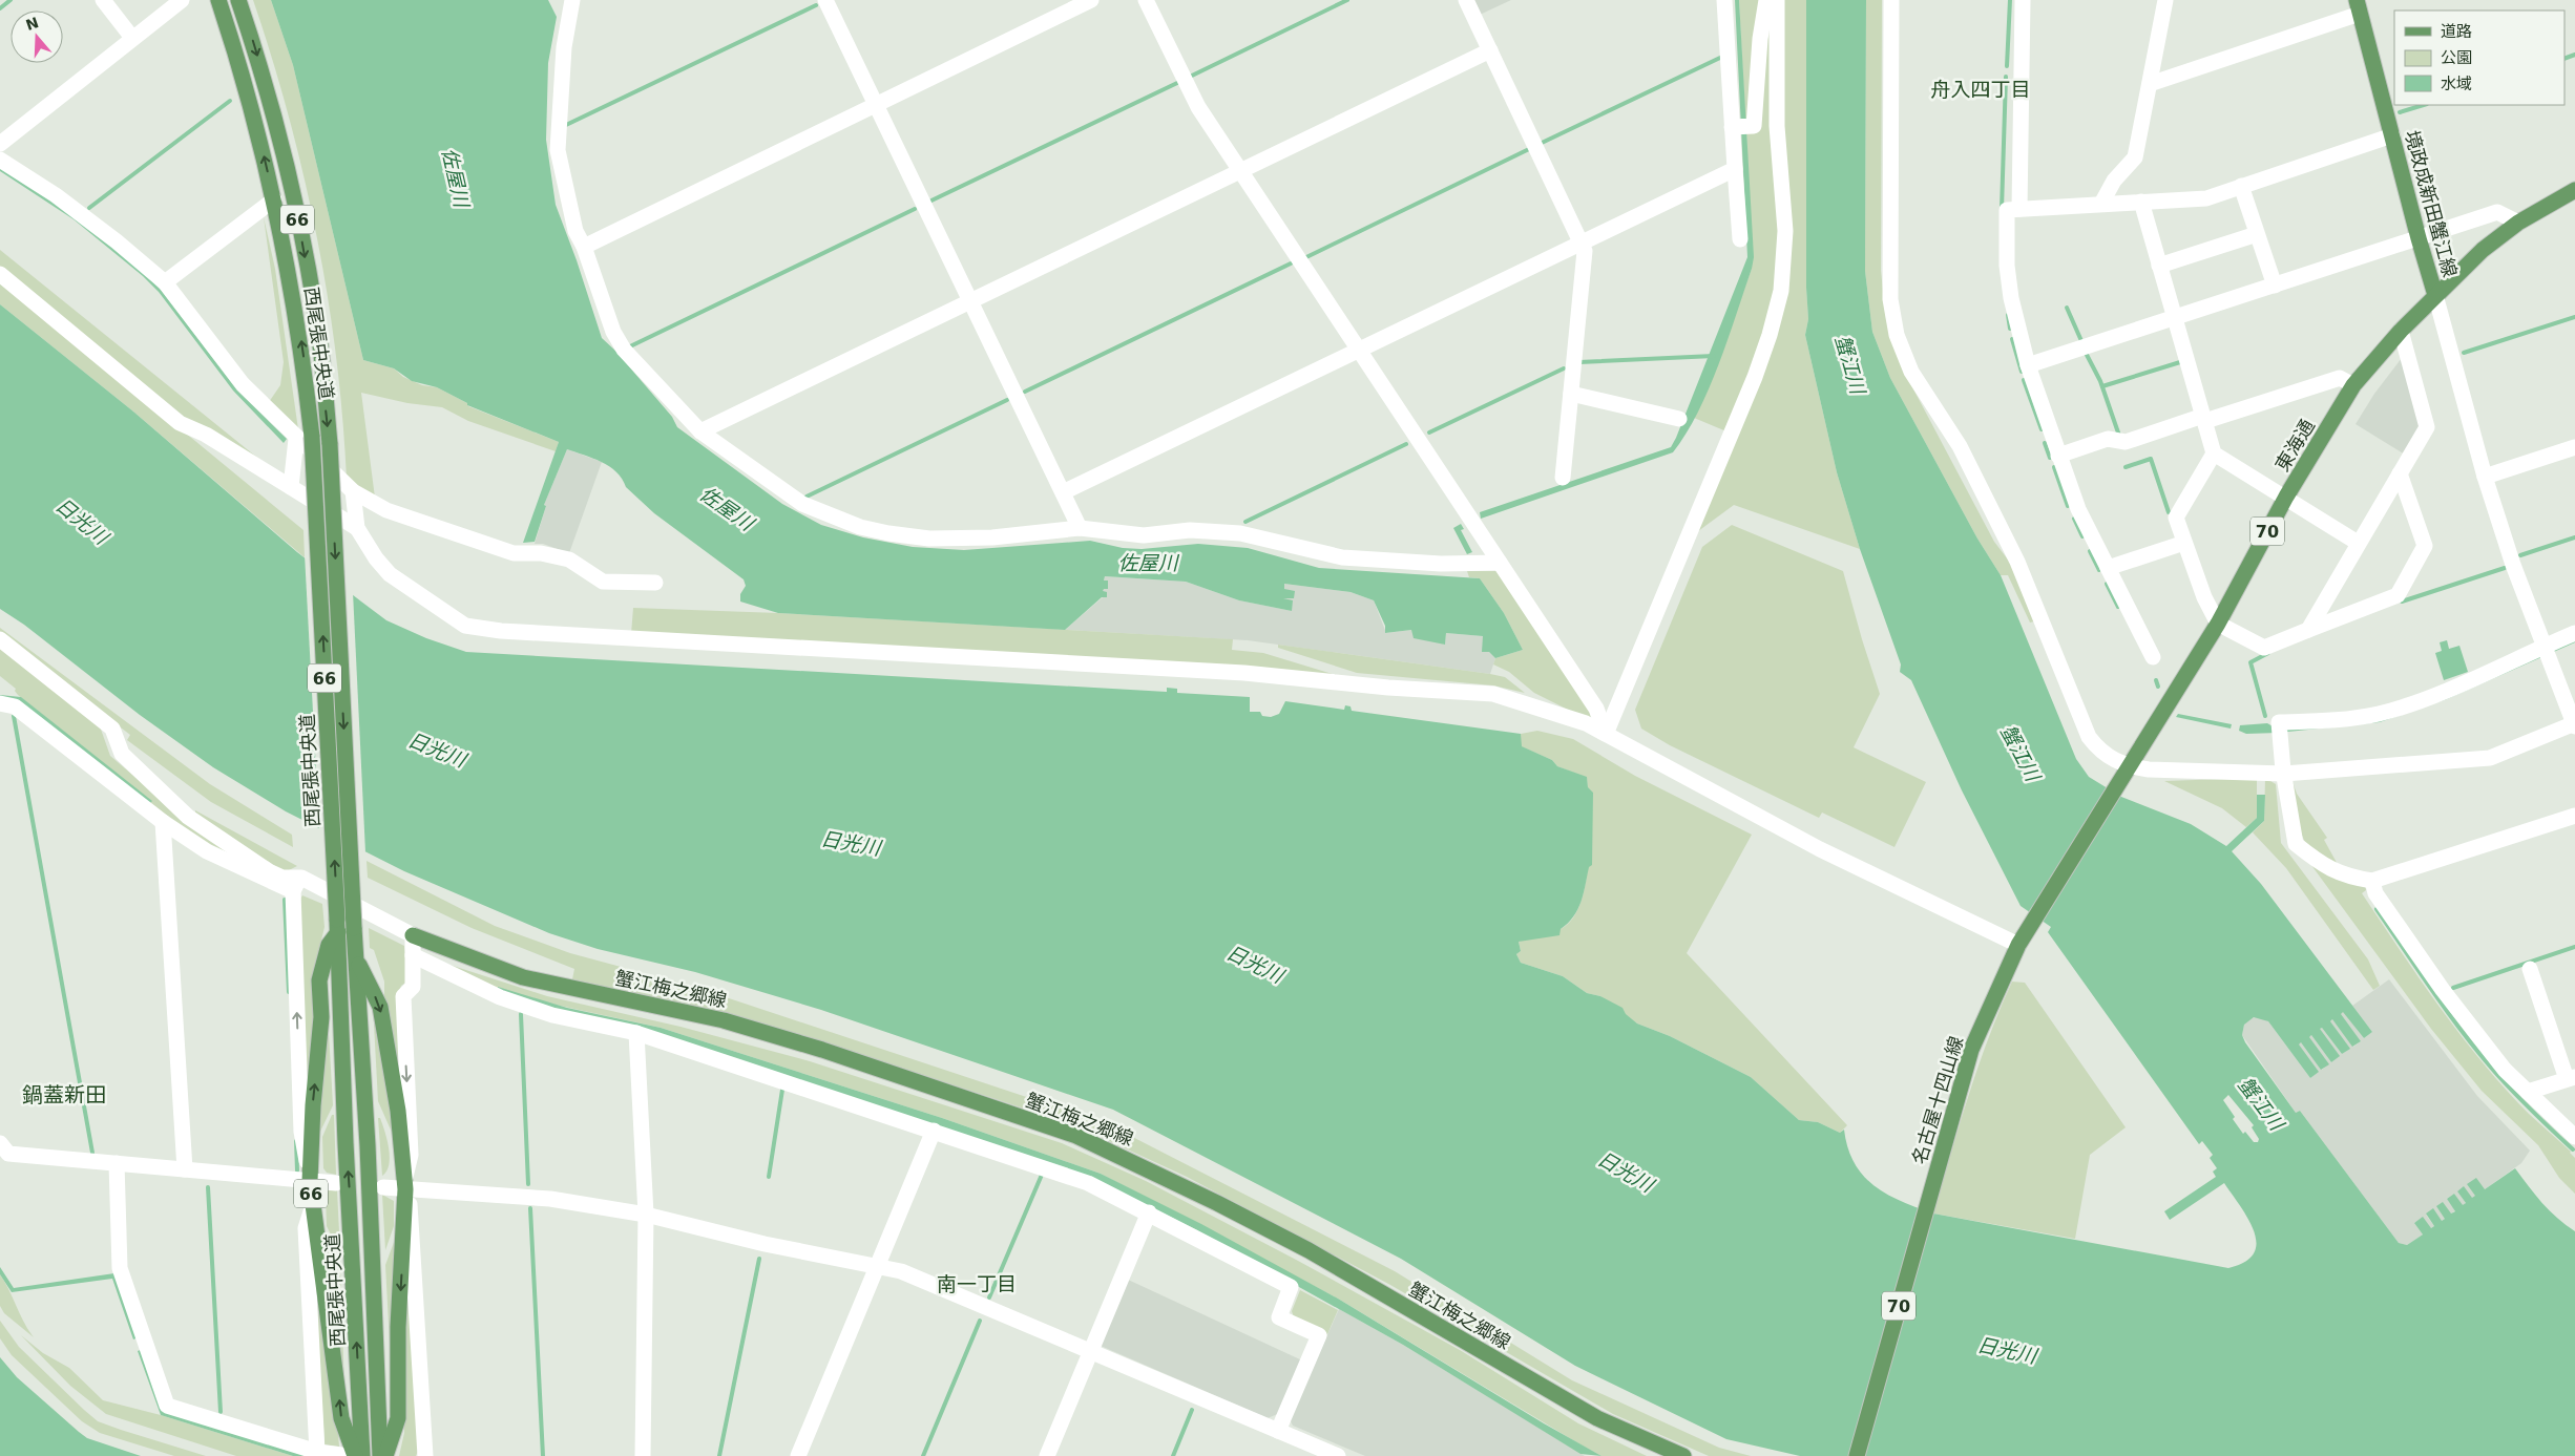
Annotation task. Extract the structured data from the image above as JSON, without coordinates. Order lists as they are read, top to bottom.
{
  "streets": {
    "main road": [
      "境政成新田蟹江線",
      "66",
      "西尾張中央道",
      "東海通",
      "70",
      "蟹江梅之郷線",
      "名古屋十四山線"
    ]
  },
  "crossings": [
    ["境政成新田蟹江線", "東海通"],
    ["66", "西尾張中央道"],
    ["東海通", "名古屋十四山線"]
  ],
  "districts": ["舟入四丁目", "鍋蓋新田", "南一丁目"],
  "water": ["佐屋川", "蟹江川", "日光川"],
  "legend": ["道路", "公園", "水域"],
  "north": "top"
}
